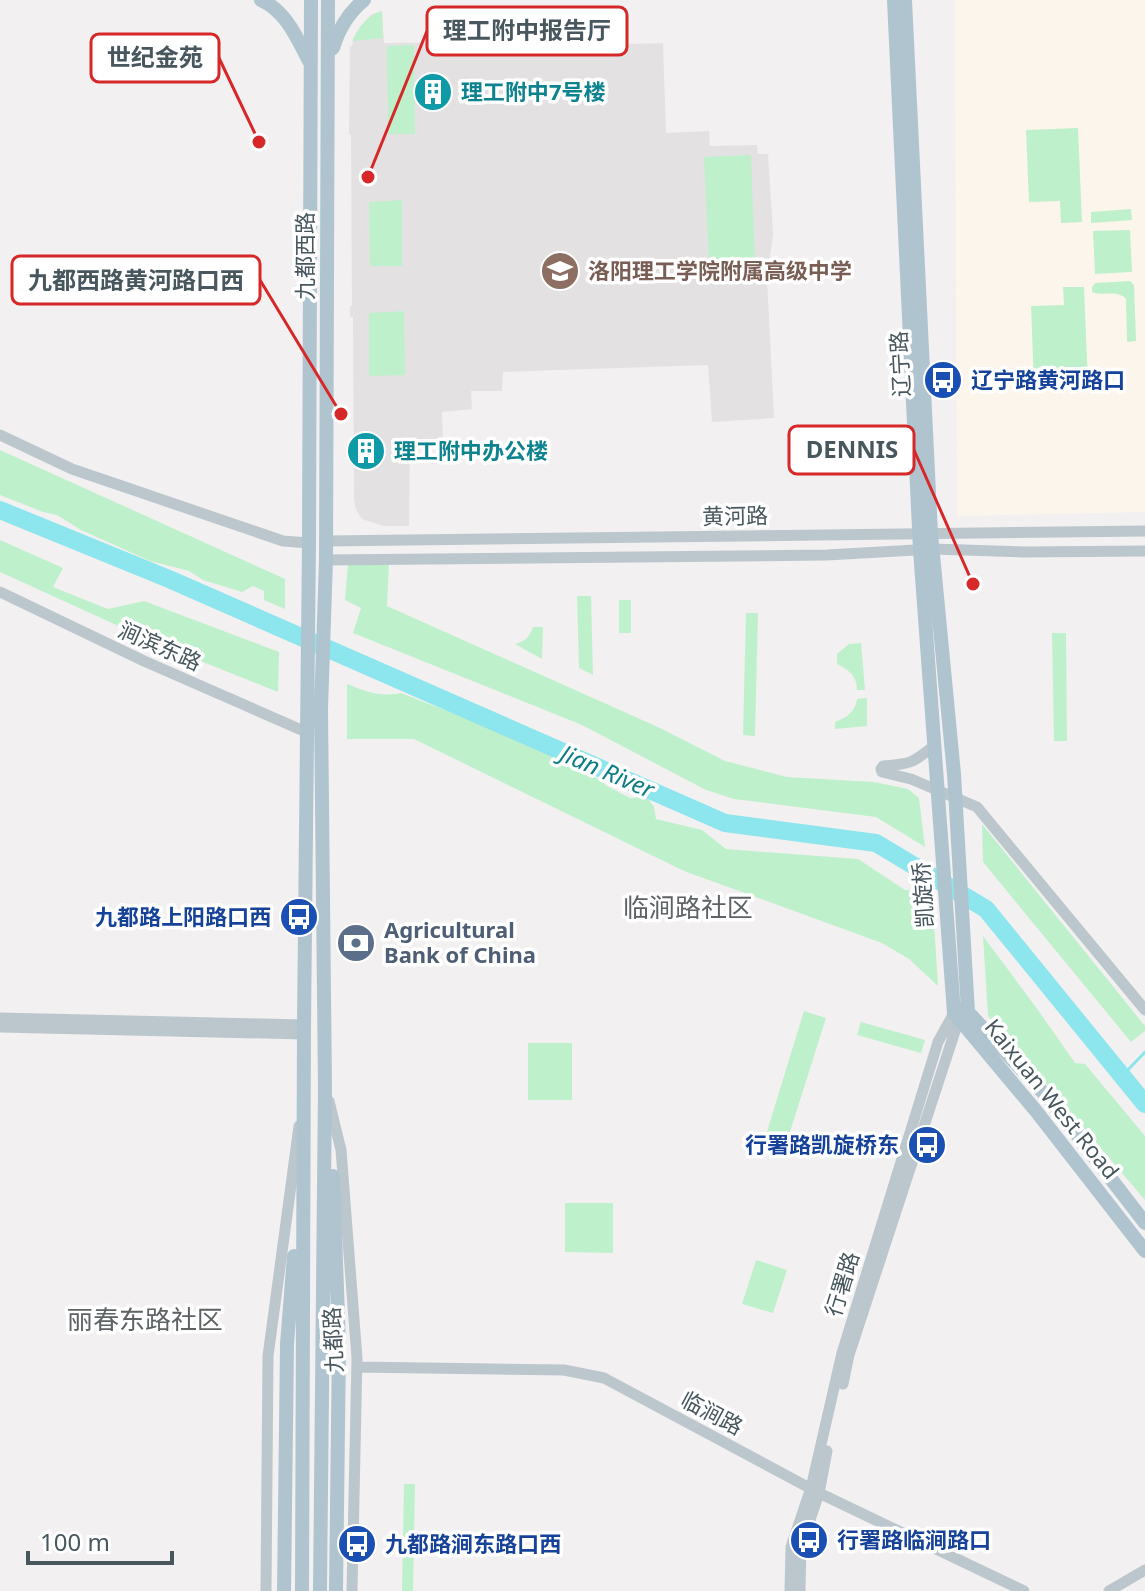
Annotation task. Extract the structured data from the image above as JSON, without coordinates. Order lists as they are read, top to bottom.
{
  "streets": {
    "main road": [
      "九都西路",
      "辽宁路",
      "凯旋桥",
      "Kaixuan West Road",
      "九都路"
    ],
    "street": [
      "黄河路",
      "涧滨东路",
      "行署路",
      "临涧路"
    ]
  },
  "crossings": [
    ["九都西路", "黄河路"],
    ["辽宁路", "黄河路"],
    ["辽宁路", "凯旋桥"],
    ["涧滨东路", "九都路"],
    ["凯旋桥", "Kaixuan West Road"],
    ["凯旋桥", "行署路"],
    ["Kaixuan West Road", "行署路"],
    ["行署路", "临涧路"],
    ["九都路", "临涧路"]
  ],
  "districts": ["临涧路社区", "丽春东路社区"],
  "water": ["Jian River"],
  "places": {
    "building": ["理工附中7号楼", "理工附中办公楼"],
    "other": [
      "世纪金苑",
      "理工附中报告厅",
      "九都西路黄河路口西",
      "DENNIS"
    ],
    "school or university": ["洛阳理工学院附属高级中学"],
    "bus stop": [
      "辽宁路黄河路口",
      "九都路上阳路口西",
      "行署路凯旋桥东",
      "行署路临涧路口",
      "九都路涧东路口西"
    ],
    "bank": ["Agricultural Bank of China"]
  },
  "scale_bar": "100 m"
}
